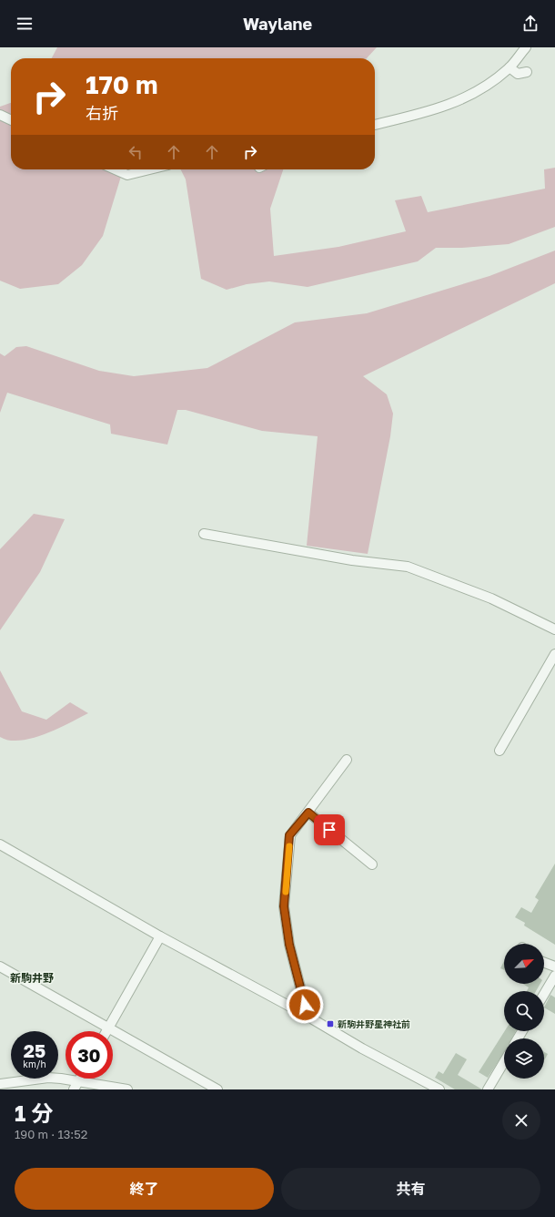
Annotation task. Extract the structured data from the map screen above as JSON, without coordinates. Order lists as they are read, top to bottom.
{
  "districts": ["新駒井野"],
  "places": {
    "transit": ["新駒井野星神社前"]
  },
  "north": "top right",
  "page": {
    "header": "Waylane",
    "turn": ["170 m", "右折"],
    "speed": "25 km/h",
    "limit": "30",
    "heading": ["1 分", "190 m · 13:52"],
    "buttons": ["終了", "共有"]
  }
}
